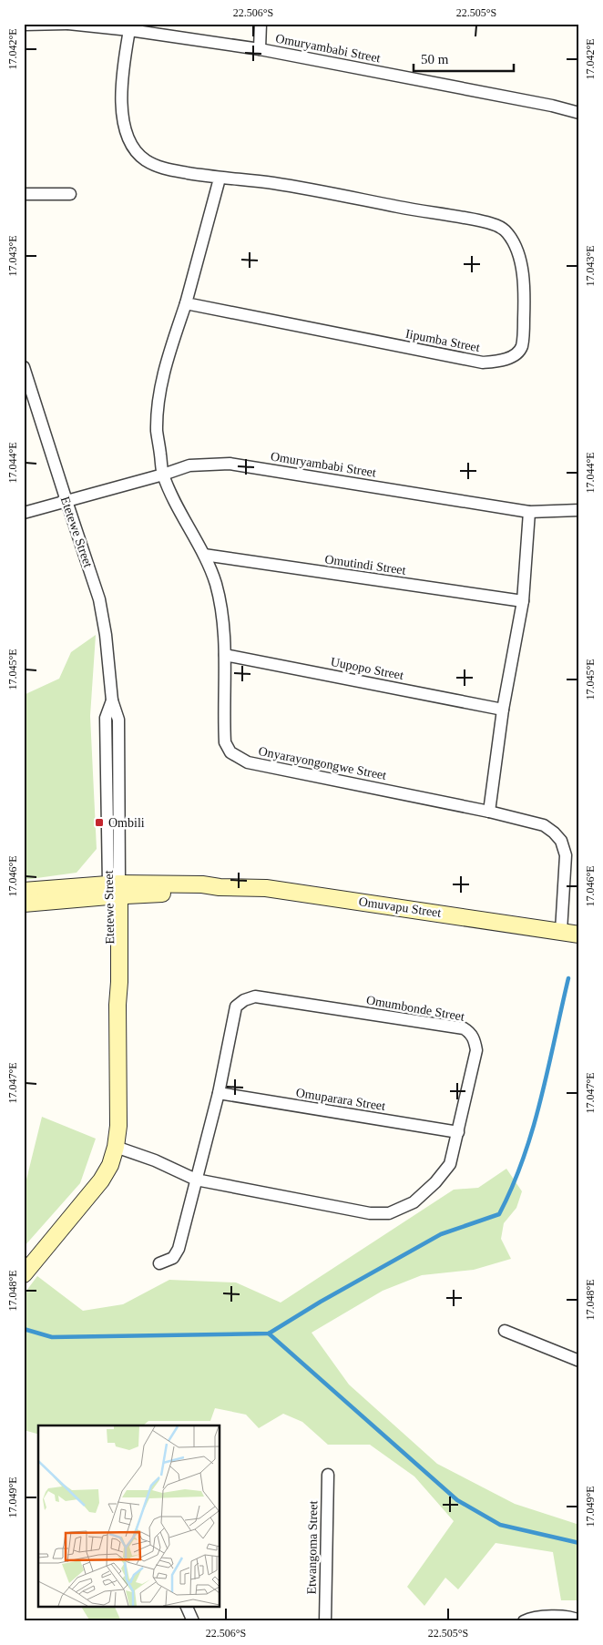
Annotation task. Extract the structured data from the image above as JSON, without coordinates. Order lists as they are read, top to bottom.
{
  "streets": {
    "street": [
      "Omuryambabi Street",
      "Iipumba Street",
      "Etetewe Street",
      "Omutindi Street",
      "Uupopo Street",
      "Onyarayongongwe Street",
      "Omuvapu Street",
      "Omumbonde Street",
      "Omuparara Street",
      "Etwangoma Street"
    ]
  },
  "crossings": [
    ["Omuryambabi Street", "Iipumba Street"],
    ["Omuryambabi Street", "Etetewe Street"],
    ["Omuryambabi Street", "Onyarayongongwe Street"],
    ["Iipumba Street", "Onyarayongongwe Street"],
    ["Etetewe Street", "Omuvapu Street"],
    ["Etetewe Street", "Omumbonde Street"],
    ["Omutindi Street", "Onyarayongongwe Street"],
    ["Uupopo Street", "Onyarayongongwe Street"],
    ["Onyarayongongwe Street", "Omuvapu Street"],
    ["Omumbonde Street", "Omuparara Street"]
  ],
  "places": {
    "transit": ["Ombili"]
  },
  "scale_bar": "50 m",
  "coordinates": [
    "22.506°S",
    "22.505°S",
    "17.042°E",
    "17.043°E",
    "17.044°E",
    "17.045°E",
    "17.046°E",
    "17.047°E",
    "17.048°E",
    "17.049°E"
  ]
}
